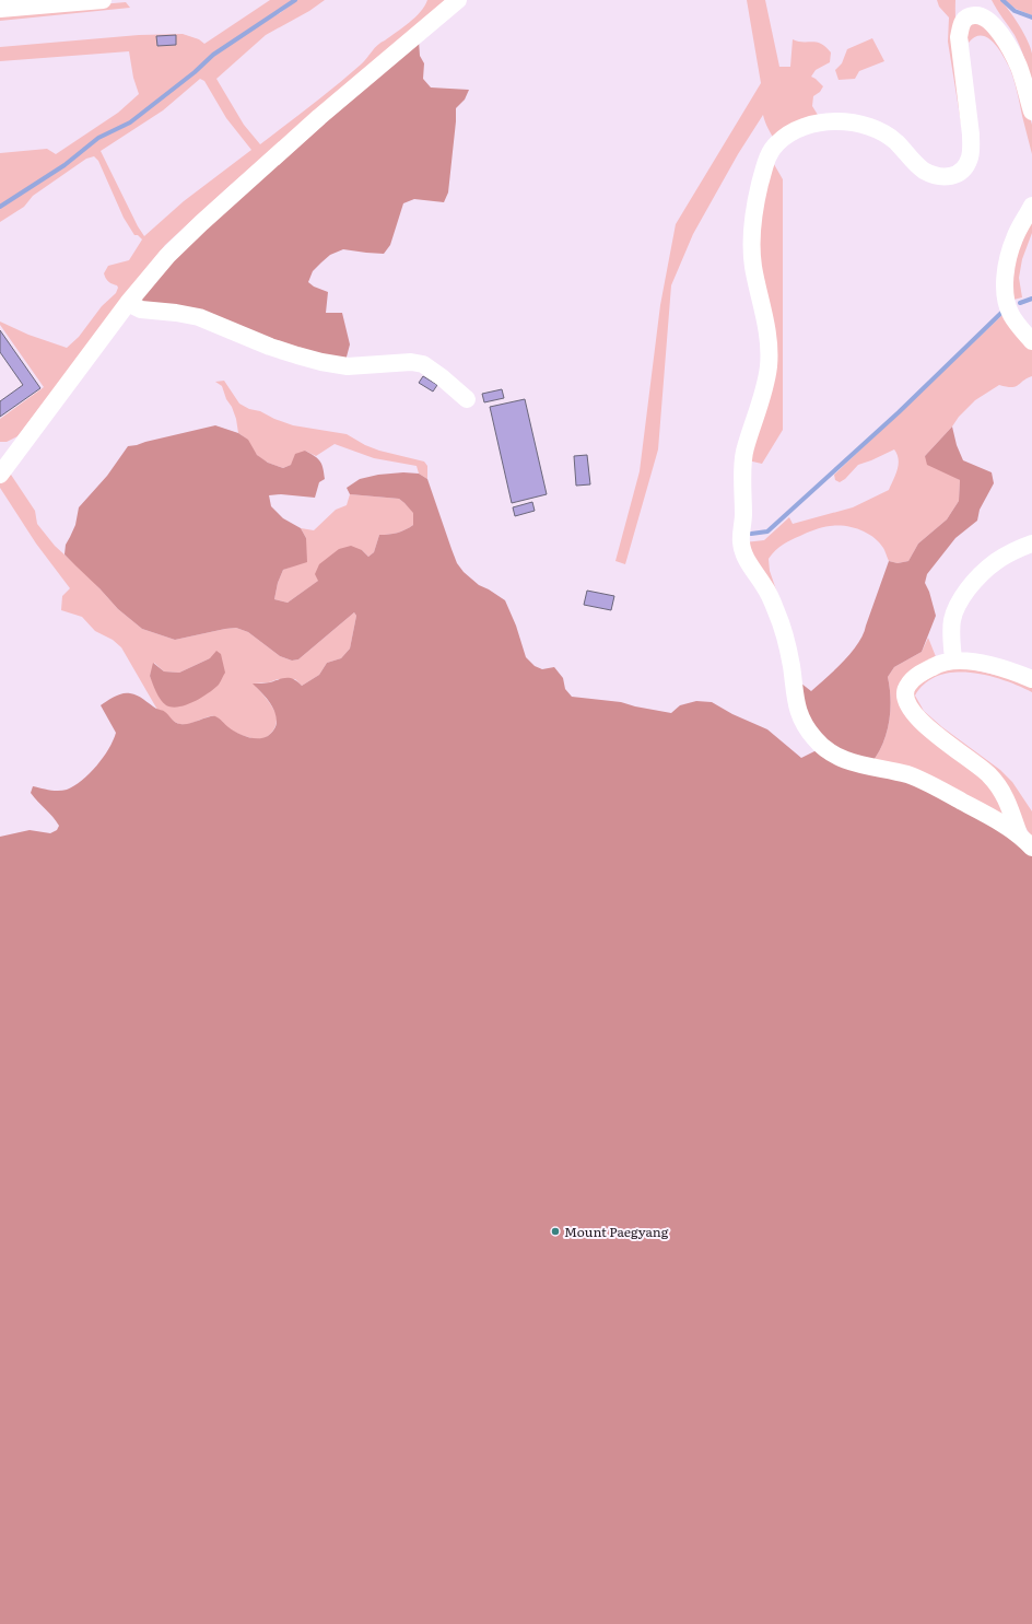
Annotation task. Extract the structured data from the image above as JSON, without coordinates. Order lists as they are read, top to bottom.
{
  "places": ["Mount Paegyang"]
}
